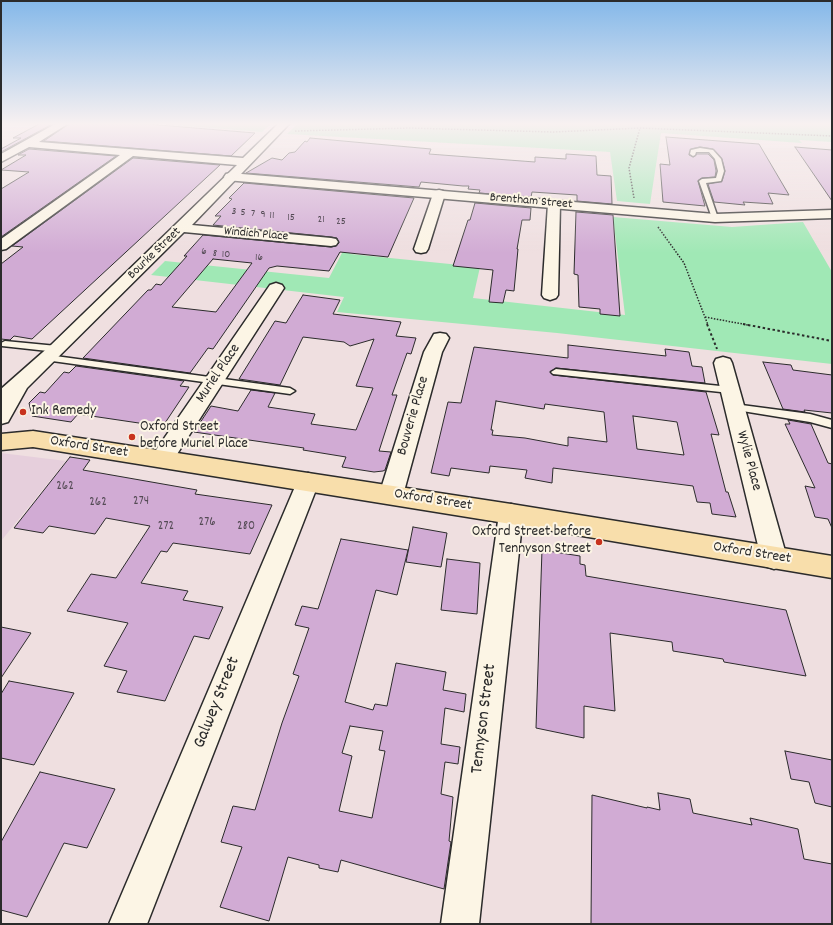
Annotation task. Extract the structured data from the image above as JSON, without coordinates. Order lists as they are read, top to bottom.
{
  "streets": {
    "main road": ["Oxford Street"],
    "street": [
      "Brentham Street",
      "Windich Place",
      "Bourke Street",
      "Muriel Place",
      "Bouverie Place",
      "Wylie Place",
      "Galwey Street",
      "Tennyson Street"
    ]
  },
  "crossings": [
    ["Brentham Street", "Bourke Street"],
    ["Windich Place", "Bourke Street"],
    ["Muriel Place", "Oxford Street"],
    ["Bouverie Place", "Oxford Street"],
    ["Oxford Street", "Wylie Place"],
    ["Oxford Street", "Galwey Street"],
    ["Oxford Street", "Tennyson Street"]
  ],
  "places": ["Ink Remedy", "Oxford Street before Muriel Place", "Oxford Street before Tennyson Street"],
  "house_numbers": [
    "3",
    "5",
    "7",
    "9",
    "11",
    "15",
    "21",
    "25",
    "6",
    "8",
    "10",
    "16",
    "262",
    "274",
    "262",
    "276",
    "272",
    "280"
  ]
}
